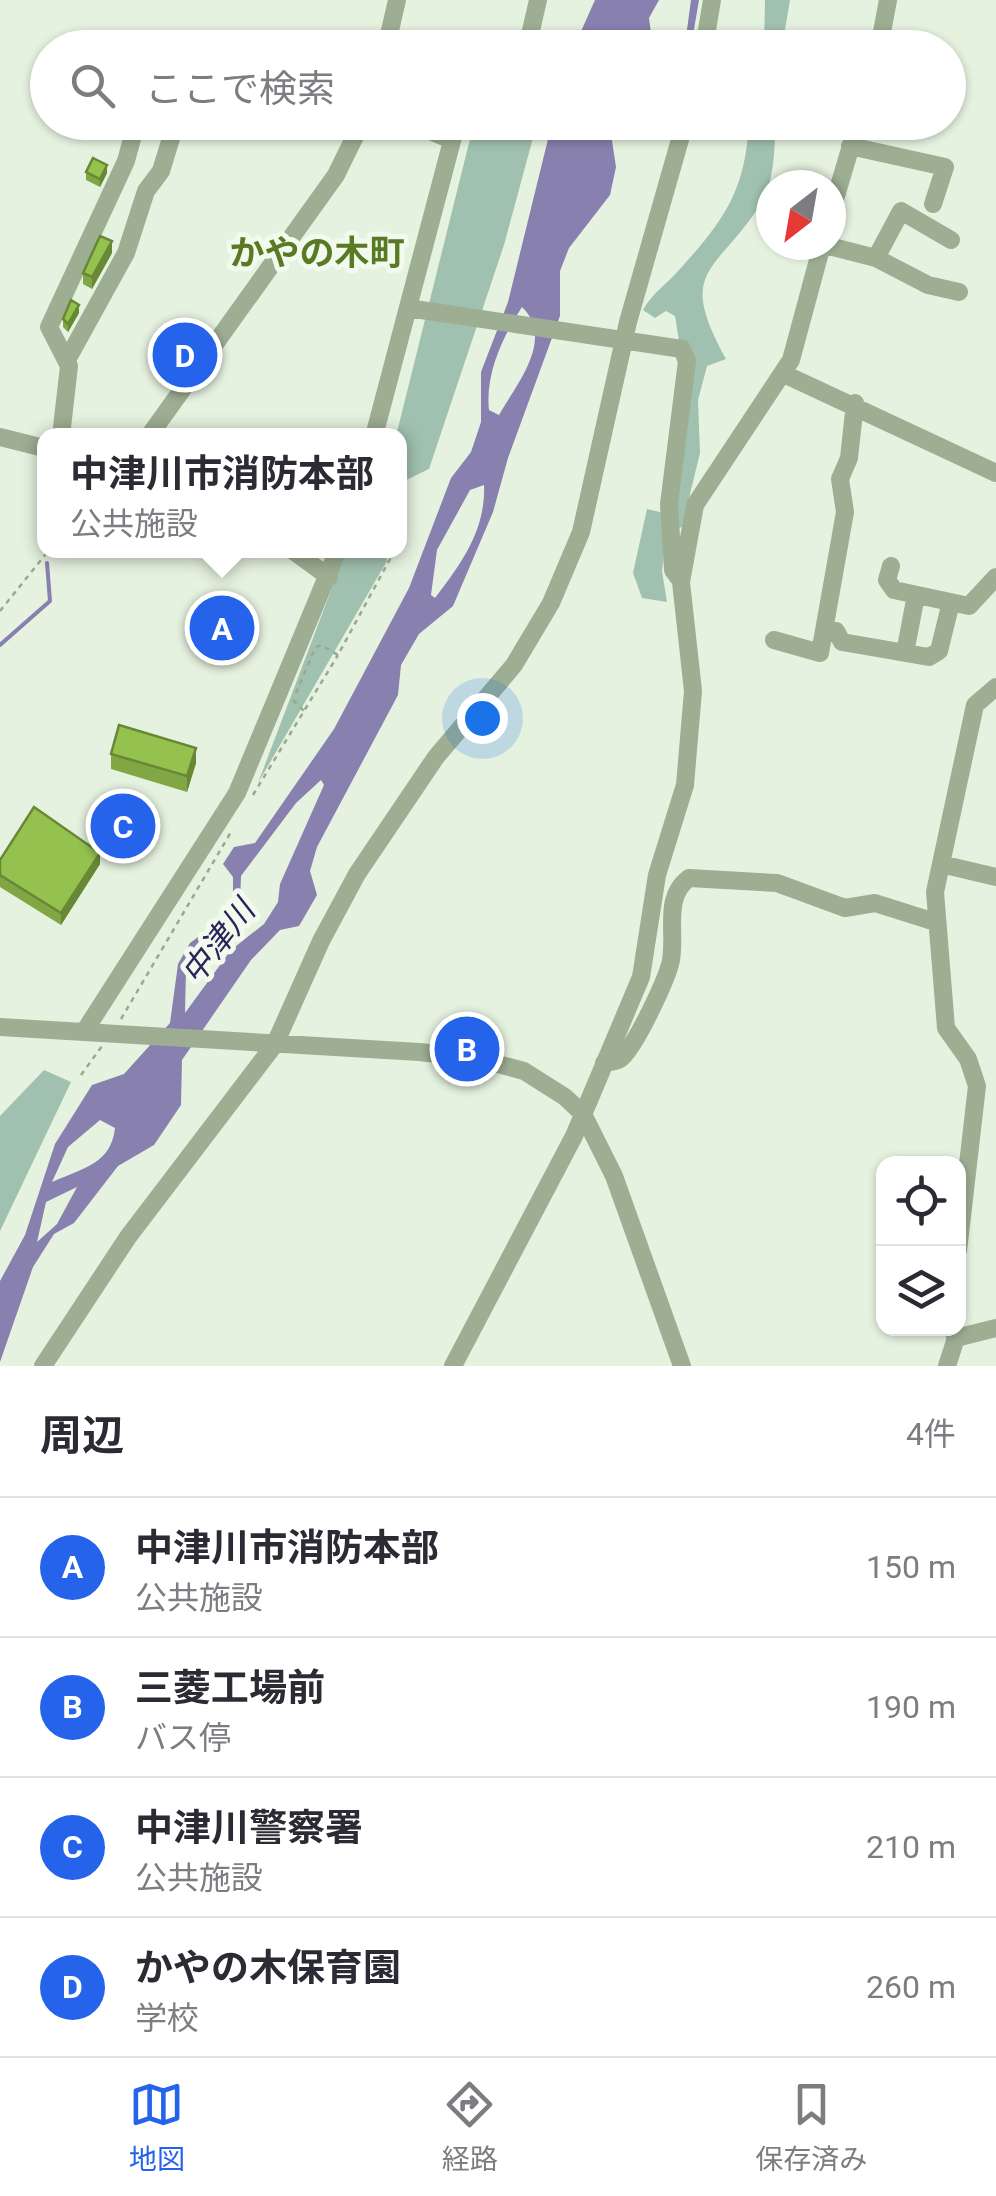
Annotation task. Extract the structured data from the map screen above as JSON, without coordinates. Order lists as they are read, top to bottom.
{
  "districts": ["かやの木町"],
  "water": ["中津川"],
  "north": "bottom left",
  "page": {
    "search": "ここで検索",
    "pins": [
      "D",
      "A",
      "C",
      "B"
    ],
    "popup": ["中津川市消防本部", "公共施設"],
    "heading": ["周辺", "4件"],
    "list": [
      {
        "mark": "A",
        "name": "中津川市消防本部",
        "note": "公共施設",
        "value": "150 m"
      },
      {
        "mark": "B",
        "name": "三菱工場前",
        "note": "バス停",
        "value": "190 m"
      },
      {
        "mark": "C",
        "name": "中津川警察署",
        "note": "公共施設",
        "value": "210 m"
      },
      {
        "mark": "D",
        "name": "かやの木保育園",
        "note": "学校",
        "value": "260 m"
      }
    ],
    "nav": ["地図", "経路", "保存済み"]
  }
}
